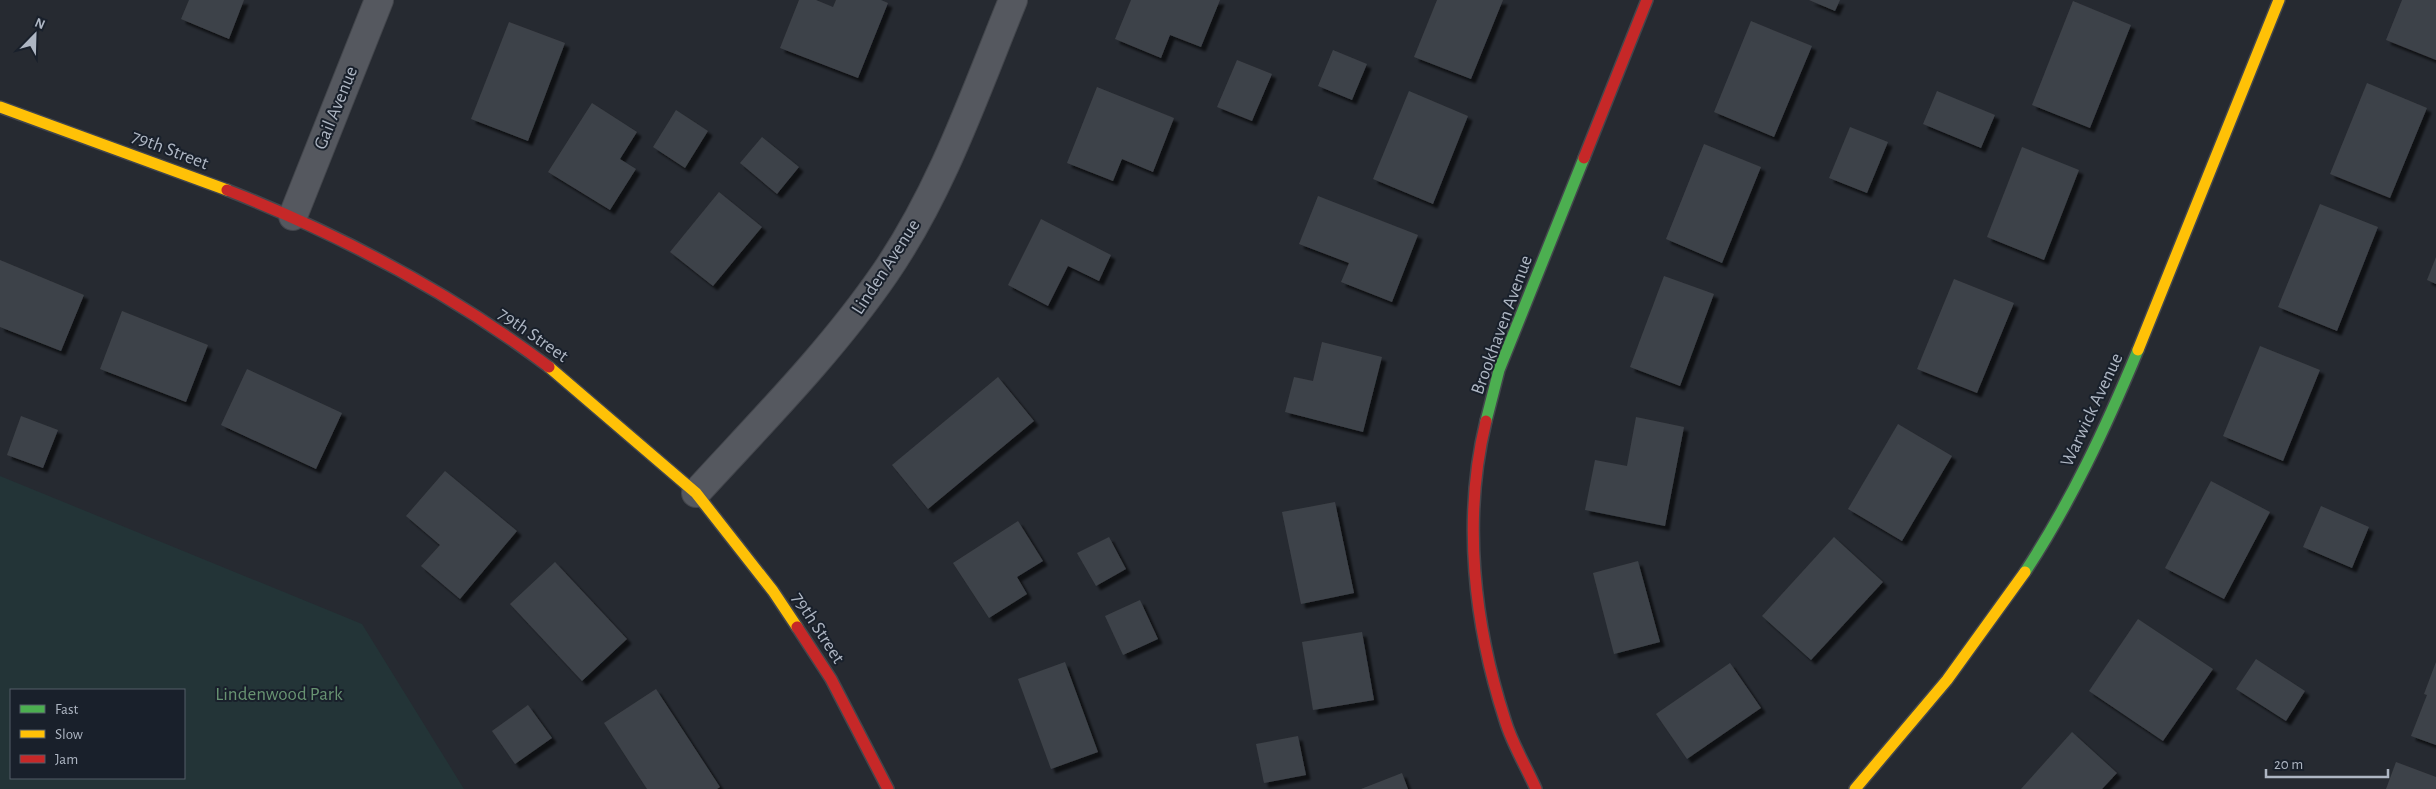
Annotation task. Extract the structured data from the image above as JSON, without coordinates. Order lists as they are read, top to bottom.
{
  "streets": {
    "street": [
      "Gail Avenue",
      "79th Street",
      "Linden Avenue",
      "Brookhaven Avenue",
      "Warwick Avenue"
    ]
  },
  "crossings": [
    ["Gail Avenue", "79th Street"],
    ["79th Street", "Linden Avenue"]
  ],
  "parks": ["Lindenwood Park"],
  "legend": ["Fast", "Slow", "Jam"],
  "scale_bar": "20 m",
  "north": "top right"
}
